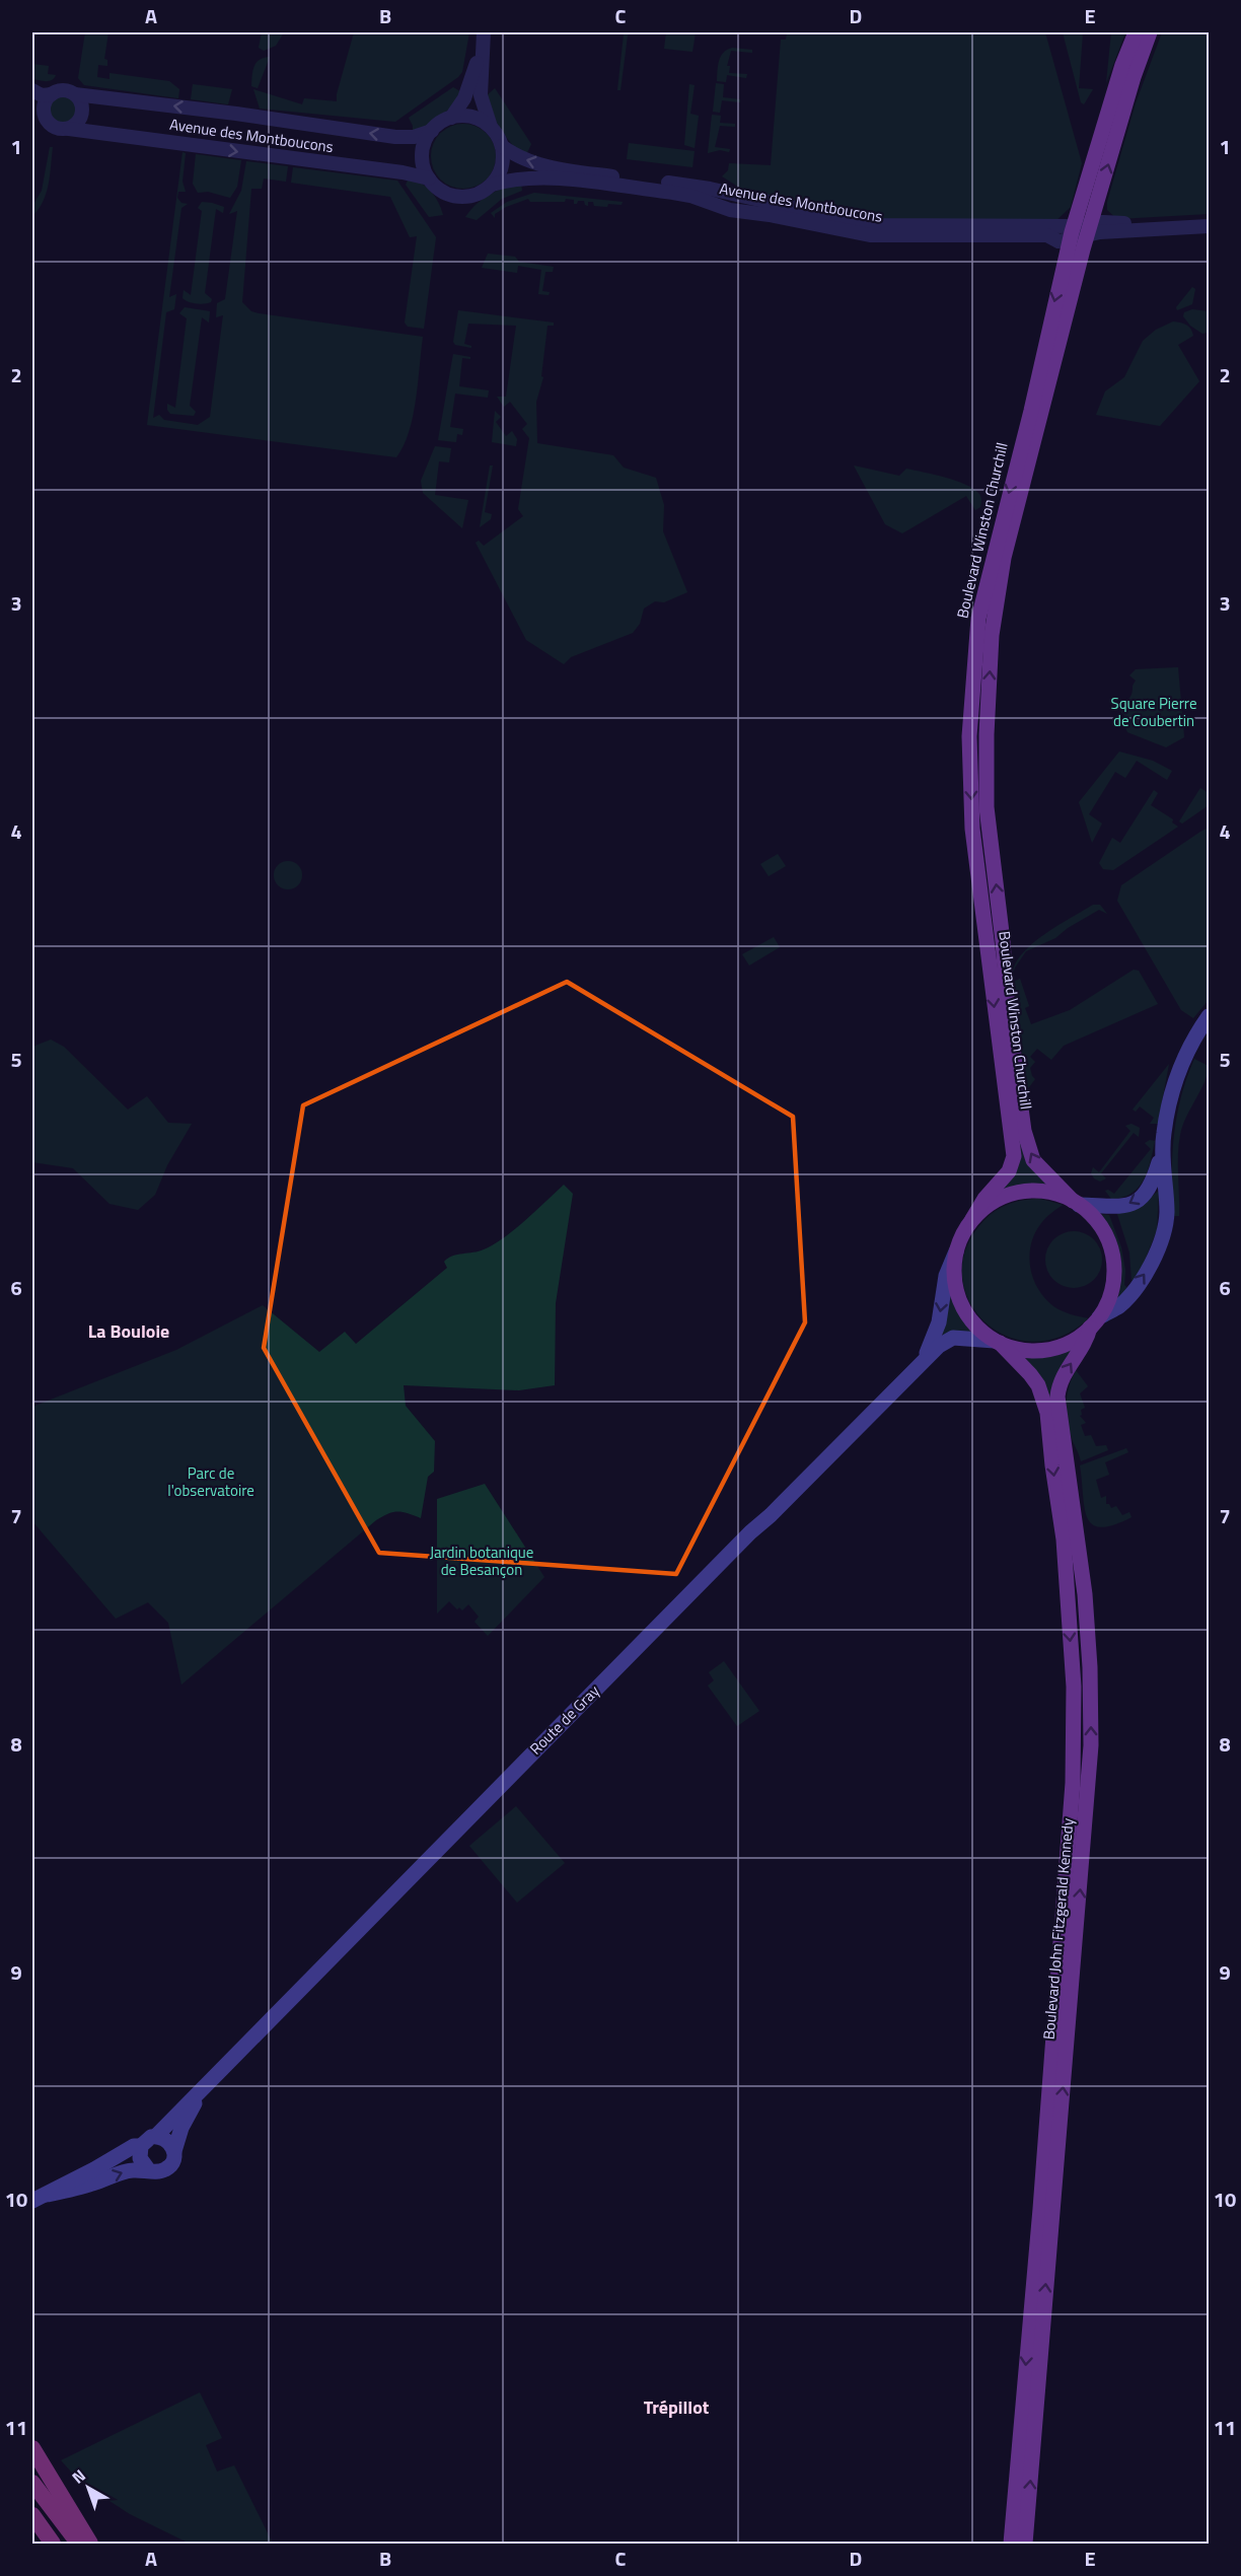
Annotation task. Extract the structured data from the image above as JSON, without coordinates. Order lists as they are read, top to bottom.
{
  "streets": {
    "main road": ["Boulevard Winston Churchill", "Route de Gray", "Boulevard John Fitzgerald Kennedy"],
    "street": ["Avenue des Montboucons"]
  },
  "crossings": [
    ["Avenue des Montboucons", "Boulevard Winston Churchill"],
    ["Boulevard Winston Churchill", "Route de Gray"],
    ["Boulevard Winston Churchill", "Boulevard John Fitzgerald Kennedy"],
    ["Route de Gray", "Boulevard John Fitzgerald Kennedy"]
  ],
  "districts": ["La Bouloie", "Trépillot"],
  "parks": ["Square Pierre de Coubertin", "Parc de l'observatoire", "Jardin botanique de Besançon"],
  "north": "top left",
  "grid": {
    "columns": [
      "A",
      "B",
      "C",
      "D",
      "E"
    ],
    "rows": [
      "1",
      "2",
      "3",
      "4",
      "5",
      "6",
      "7",
      "8",
      "9",
      "10",
      "11"
    ]
  }
}
